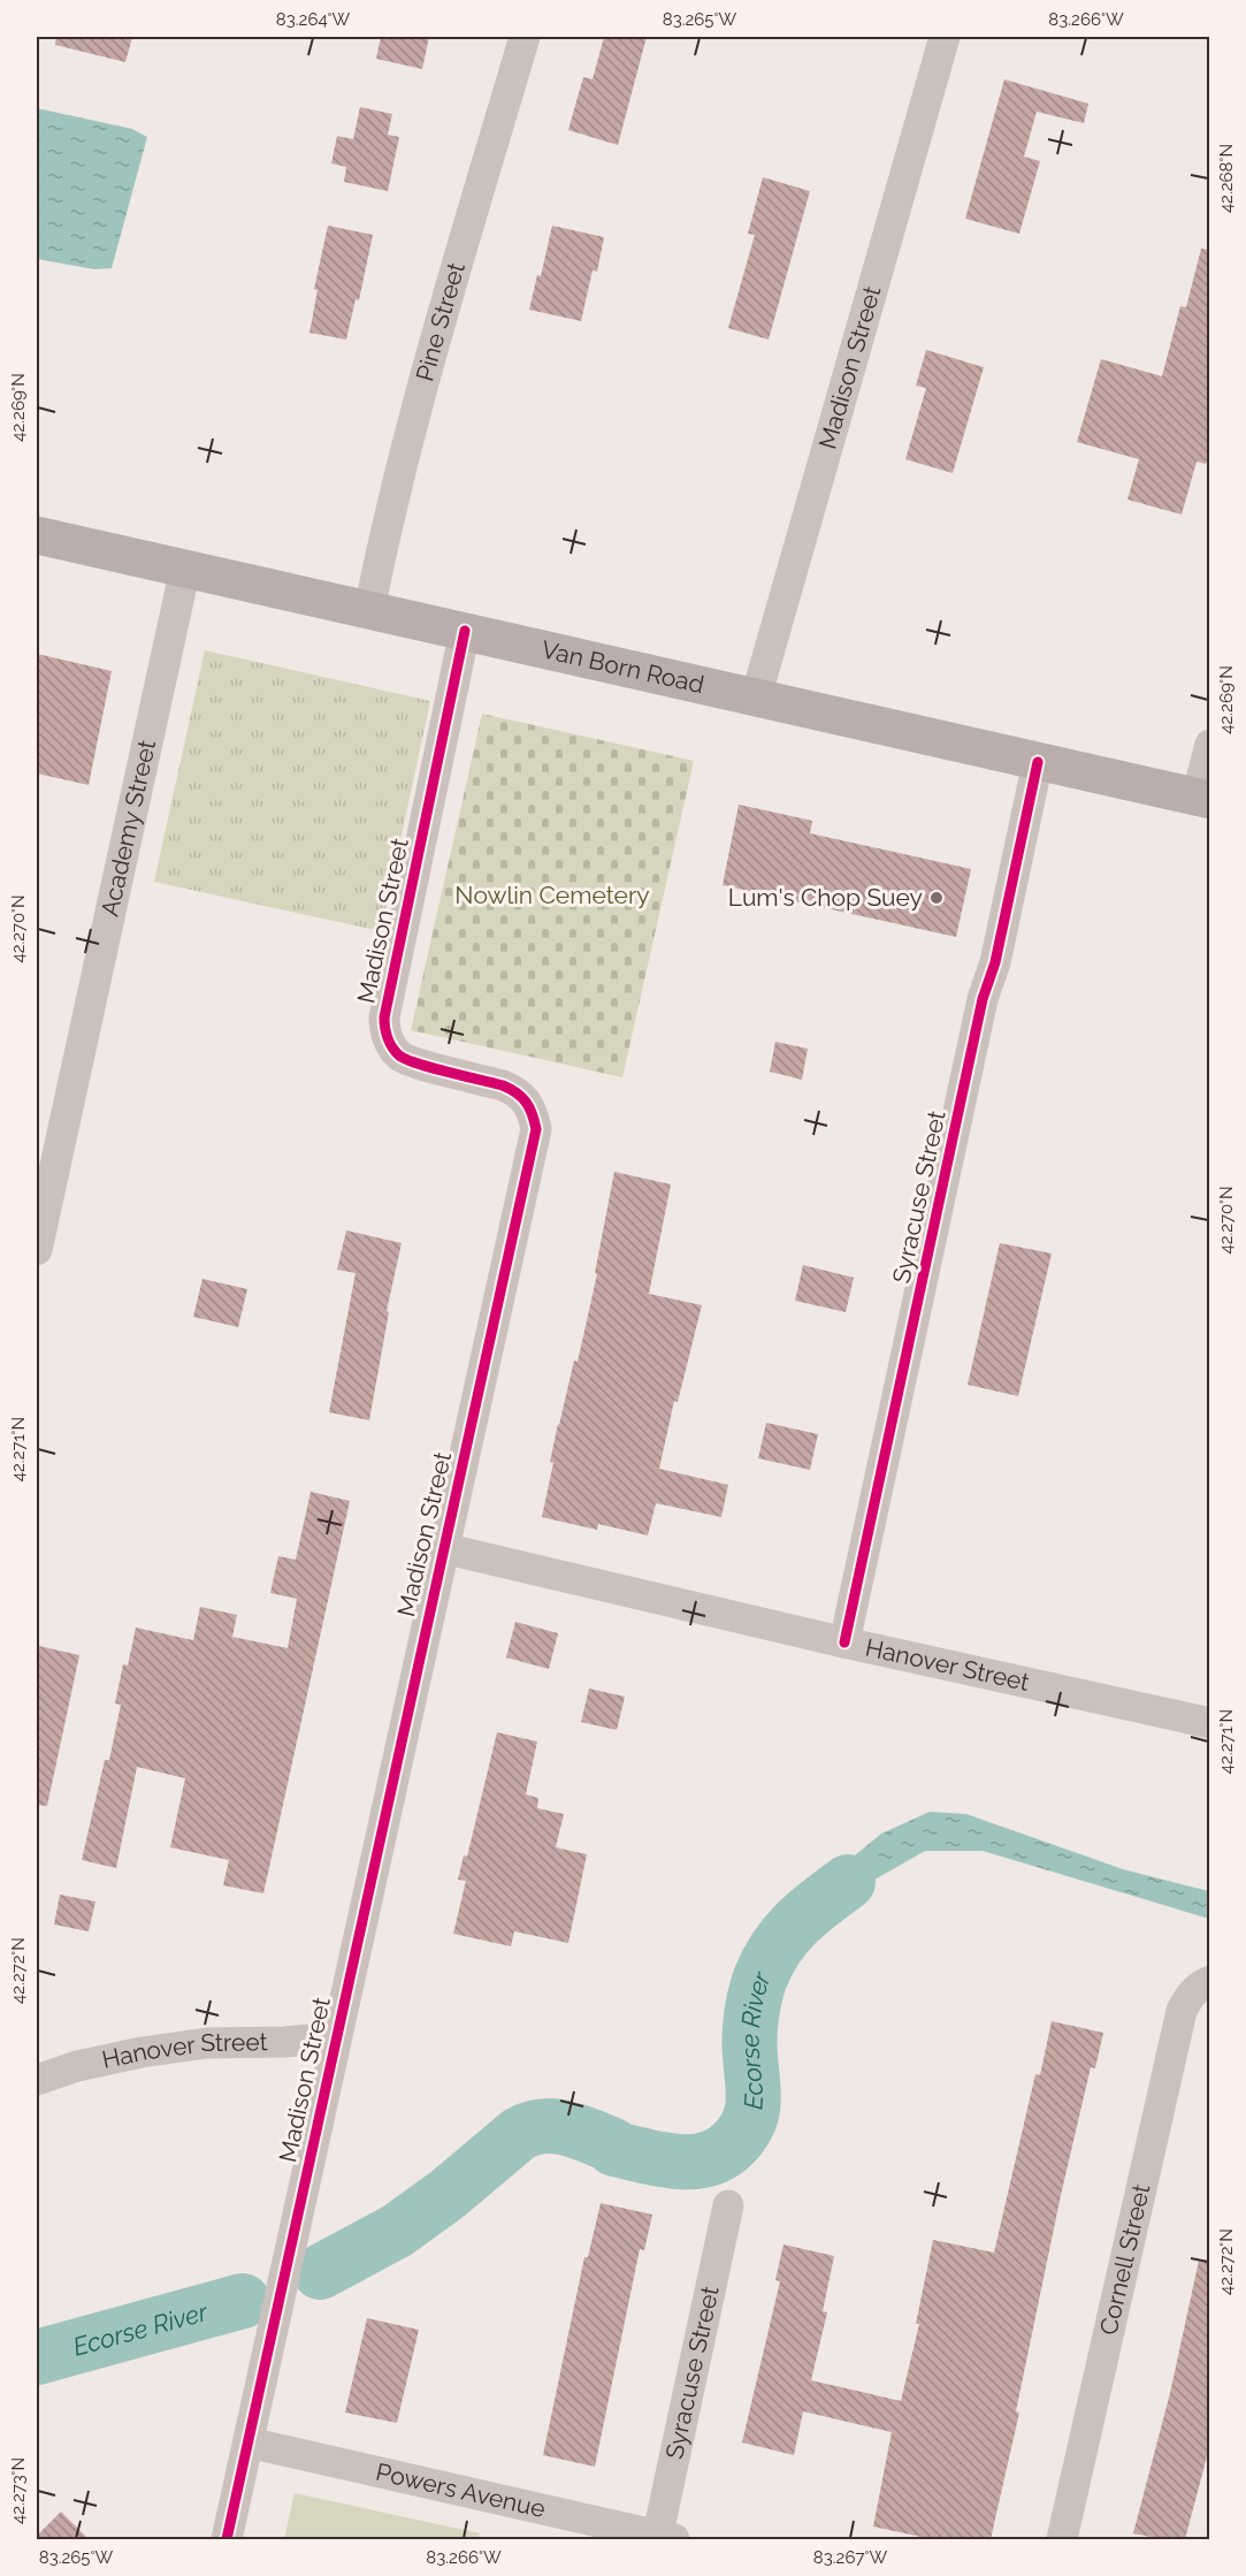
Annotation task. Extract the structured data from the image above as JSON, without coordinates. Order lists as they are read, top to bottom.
{
  "streets": {
    "main road": ["Van Born Road"],
    "street": [
      "Pine Street",
      "Madison Street",
      "Academy Street",
      "Syracuse Street",
      "Hanover Street",
      "Cornell Street",
      "Powers Avenue"
    ]
  },
  "crossings": [
    ["Pine Street", "Van Born Road"],
    ["Madison Street", "Van Born Road"],
    ["Madison Street", "Hanover Street"],
    ["Madison Street", "Powers Avenue"],
    ["Van Born Road", "Academy Street"],
    ["Van Born Road", "Syracuse Street"],
    ["Syracuse Street", "Hanover Street"],
    ["Syracuse Street", "Powers Avenue"]
  ],
  "water": ["Ecorse River"],
  "parks": ["Nowlin Cemetery"],
  "places": ["Lum's Chop Suey"],
  "coordinates": [
    "83.264°W",
    "83.265°W",
    "83.266°W",
    "42.268°N",
    "42.269°N",
    "42.270°N",
    "42.271°N",
    "42.272°N",
    "42.273°N",
    "83.267°W"
  ]
}
